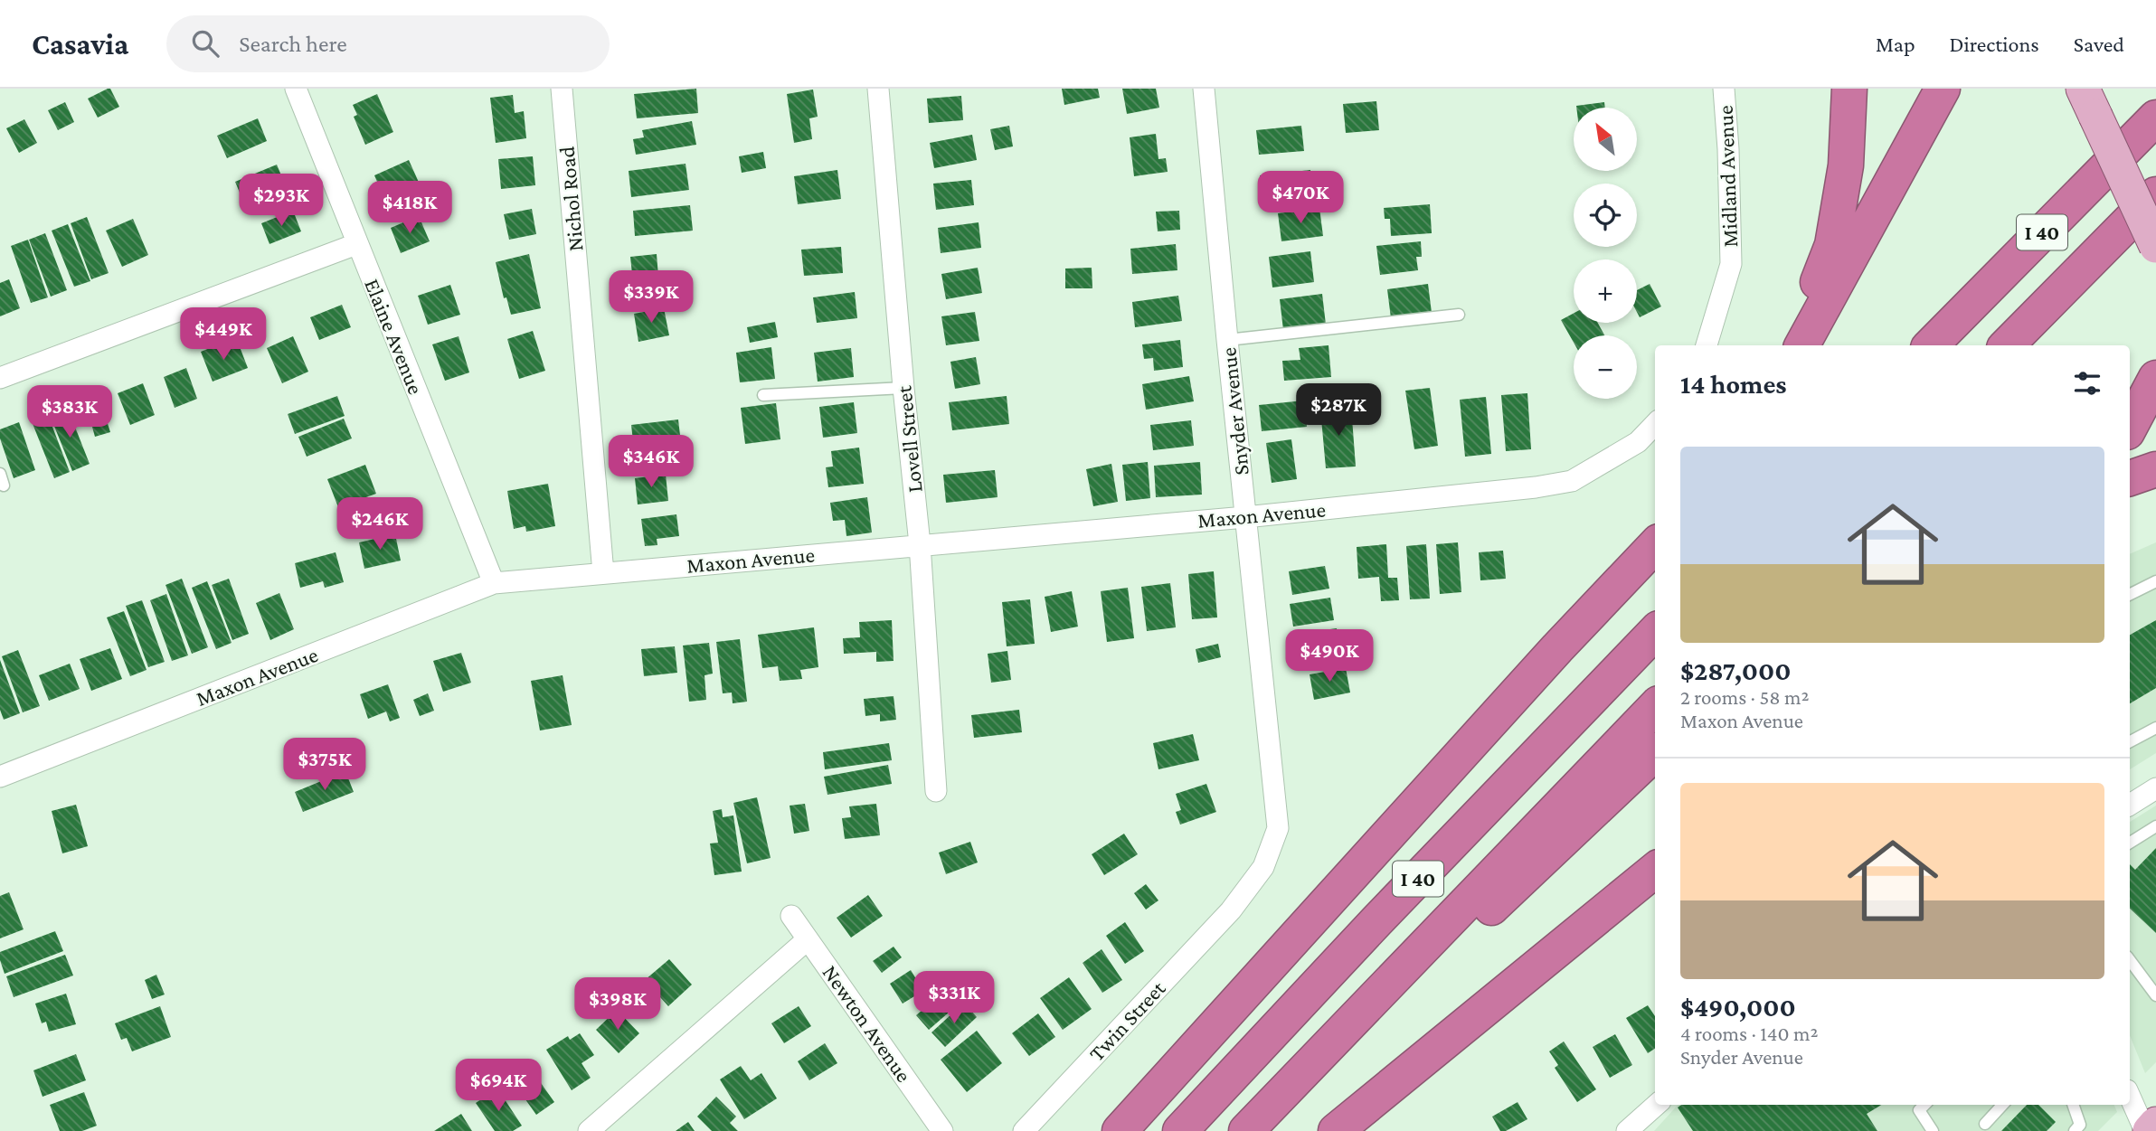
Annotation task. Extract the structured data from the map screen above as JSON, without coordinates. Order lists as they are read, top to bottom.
{
  "streets": {
    "highway": ["I 40"],
    "street": [
      "Midland Avenue",
      "Nichol Road",
      "Elaine Avenue",
      "Snyder Avenue",
      "Lovell Street",
      "Maxon Avenue",
      "Twin Street",
      "Newton Avenue"
    ]
  },
  "crossings": [
    ["Nichol Road", "Maxon Avenue"],
    ["Elaine Avenue", "Maxon Avenue"],
    ["Snyder Avenue", "Maxon Avenue"],
    ["Snyder Avenue", "Twin Street"],
    ["Lovell Street", "Maxon Avenue"]
  ],
  "north": "top left",
  "page": {
    "header": "Casavia",
    "search": "Search here",
    "nav": ["Map", "Directions", "Saved"],
    "map_buttons": ["+", "−"],
    "price": [
      "$470K",
      "$293K",
      "$418K",
      "$339K",
      "$449K",
      "$287K",
      "$383K",
      "$346K",
      "$246K",
      "$490K",
      "$375K",
      "$331K",
      "$398K",
      "$694K"
    ],
    "heading": "14 homes",
    "list": [
      {
        "name": "$287,000",
        "note": "2 rooms · 58 m² · Maxon Avenue"
      },
      {
        "name": "$490,000",
        "note": "4 rooms · 140 m² · Snyder Avenue"
      }
    ]
  }
}
